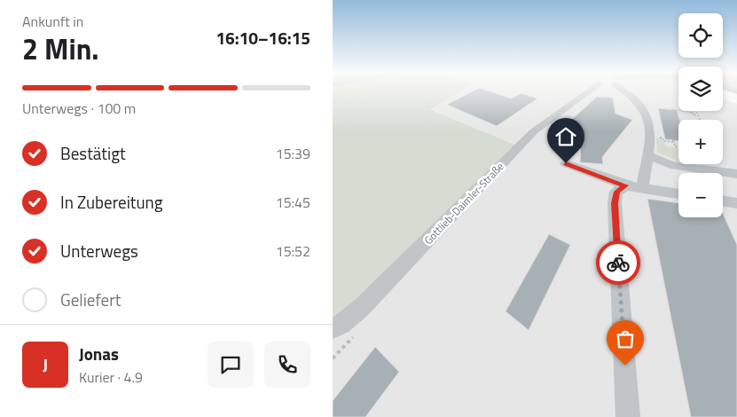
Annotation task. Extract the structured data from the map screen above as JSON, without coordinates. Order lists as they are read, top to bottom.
{
  "streets": {
    "street": ["Gottlieb-Daimler-Straße"]
  },
  "page": {
    "heading": ["2 Min.", "Ankunft in", "16:10–16:15"],
    "panel": ["Jonas", "Kurier · 4.9"],
    "map_buttons": ["+", "−"],
    "bar": "Unterwegs · 100 m",
    "list": [
      ["Bestätigt", "15:39"],
      ["In Zubereitung", "15:45"],
      ["Unterwegs", "15:52"],
      "Geliefert"
    ],
    "round": "J"
  }
}
